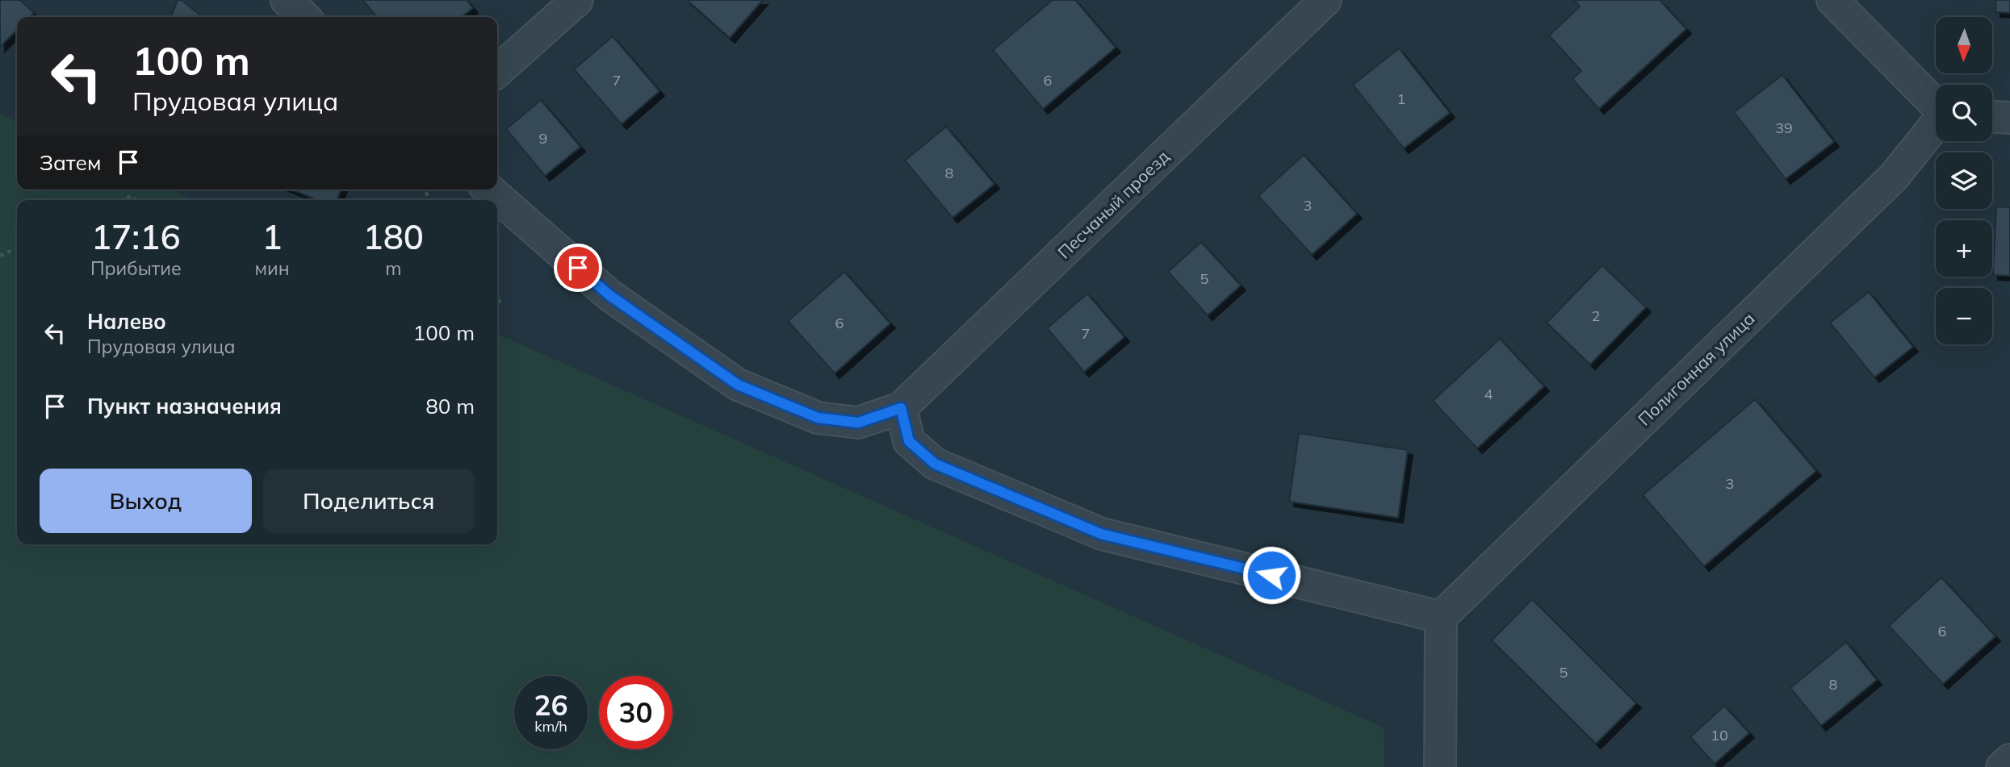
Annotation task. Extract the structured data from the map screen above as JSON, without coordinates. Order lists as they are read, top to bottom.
{
  "streets": {
    "street": ["Песчаный проезд", "Полигонная улица"]
  },
  "house_numbers": [
    "7",
    "6",
    "1",
    "39",
    "9",
    "8",
    "3",
    "5",
    "2",
    "6",
    "7",
    "4",
    "3",
    "6",
    "5",
    "8",
    "10"
  ],
  "north": "bottom",
  "page": {
    "map_buttons": ["+", "−"],
    "turn": ["100 m", "Прудовая улица"],
    "then": "Затем",
    "eta": [
      "17:16",
      "Прибытие",
      "1",
      "мин",
      "180",
      "m"
    ],
    "list": [
      {
        "name": "Налево",
        "note": "Прудовая улица",
        "value": "100 m"
      },
      {
        "name": "Пункт назначения",
        "value": "80 m"
      }
    ],
    "buttons": ["Выход", "Поделиться"],
    "speed": "26 km/h",
    "limit": "30"
  }
}
